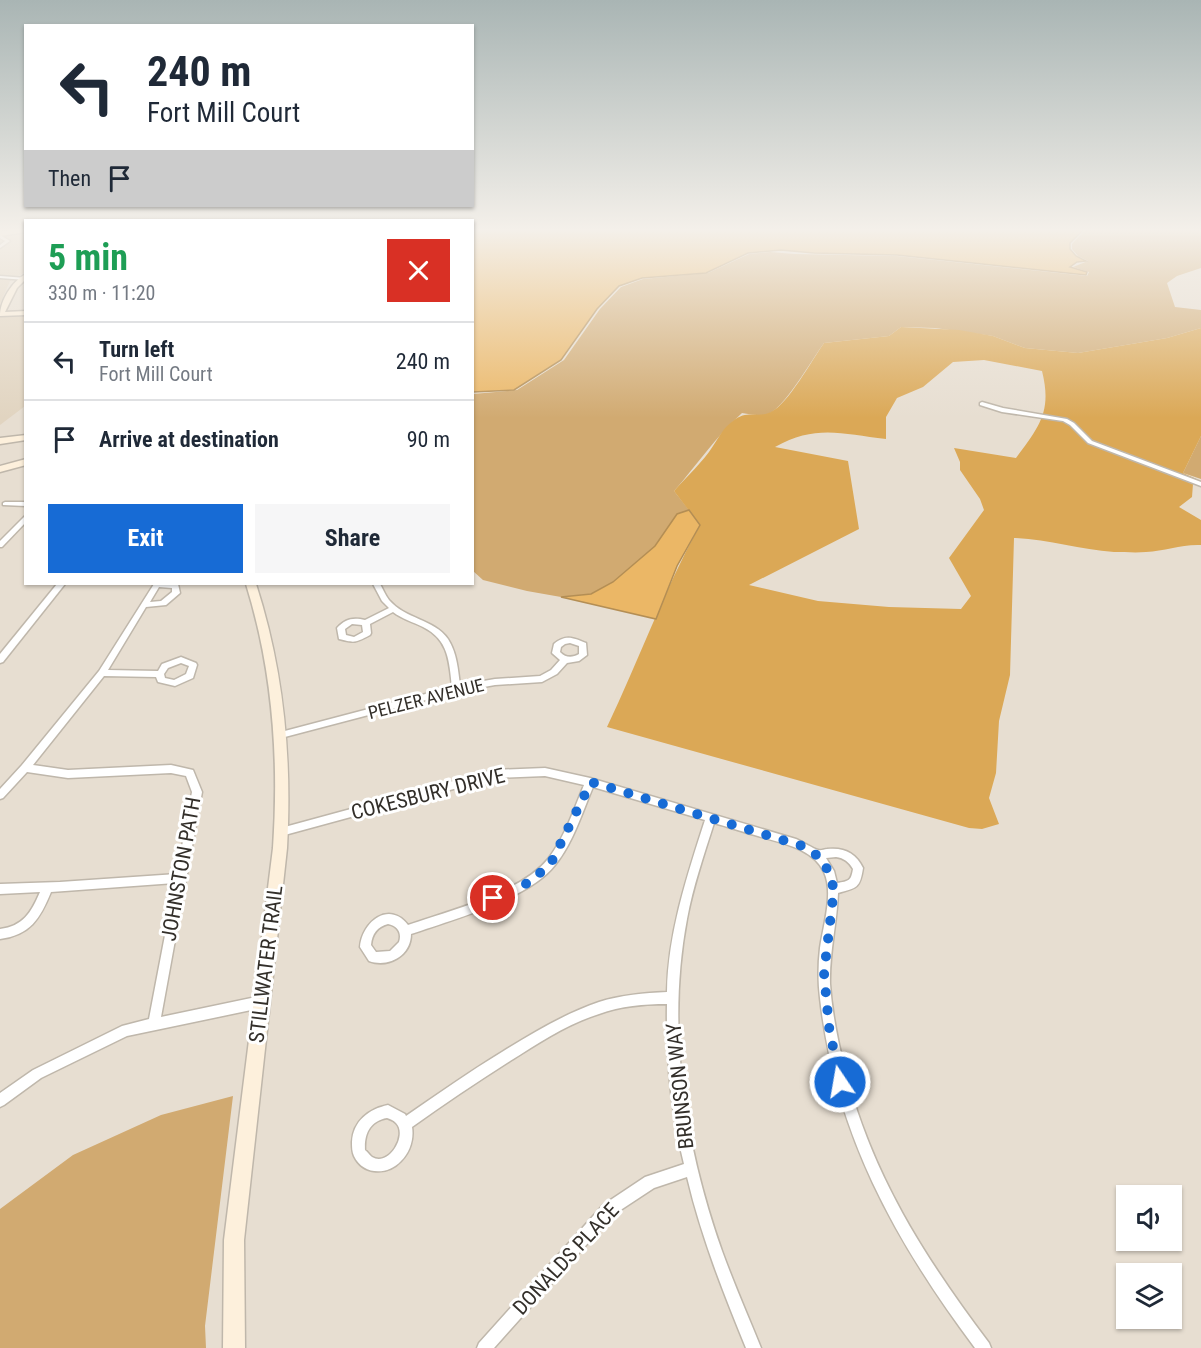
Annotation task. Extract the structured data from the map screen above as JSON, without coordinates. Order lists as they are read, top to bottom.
{
  "streets": {
    "street": [
      "PELZER AVENUE",
      "COKESBURY DRIVE",
      "JOHNSTON PATH",
      "STILLWATER TRAIL",
      "BRUNSON WAY",
      "DONALDS PLACE"
    ]
  },
  "crossings": [
    ["PELZER AVENUE", "STILLWATER TRAIL"],
    ["COKESBURY DRIVE", "STILLWATER TRAIL"],
    ["COKESBURY DRIVE", "BRUNSON WAY"],
    ["BRUNSON WAY", "DONALDS PLACE"]
  ],
  "page": {
    "turn": ["240 m", "Fort Mill Court"],
    "then": "Then",
    "heading": ["5 min", "330 m · 11:20"],
    "list": [
      {
        "name": "Turn left",
        "note": "Fort Mill Court",
        "value": "240 m"
      },
      {
        "name": "Arrive at destination",
        "value": "90 m"
      }
    ],
    "buttons": ["Exit", "Share"]
  }
}
